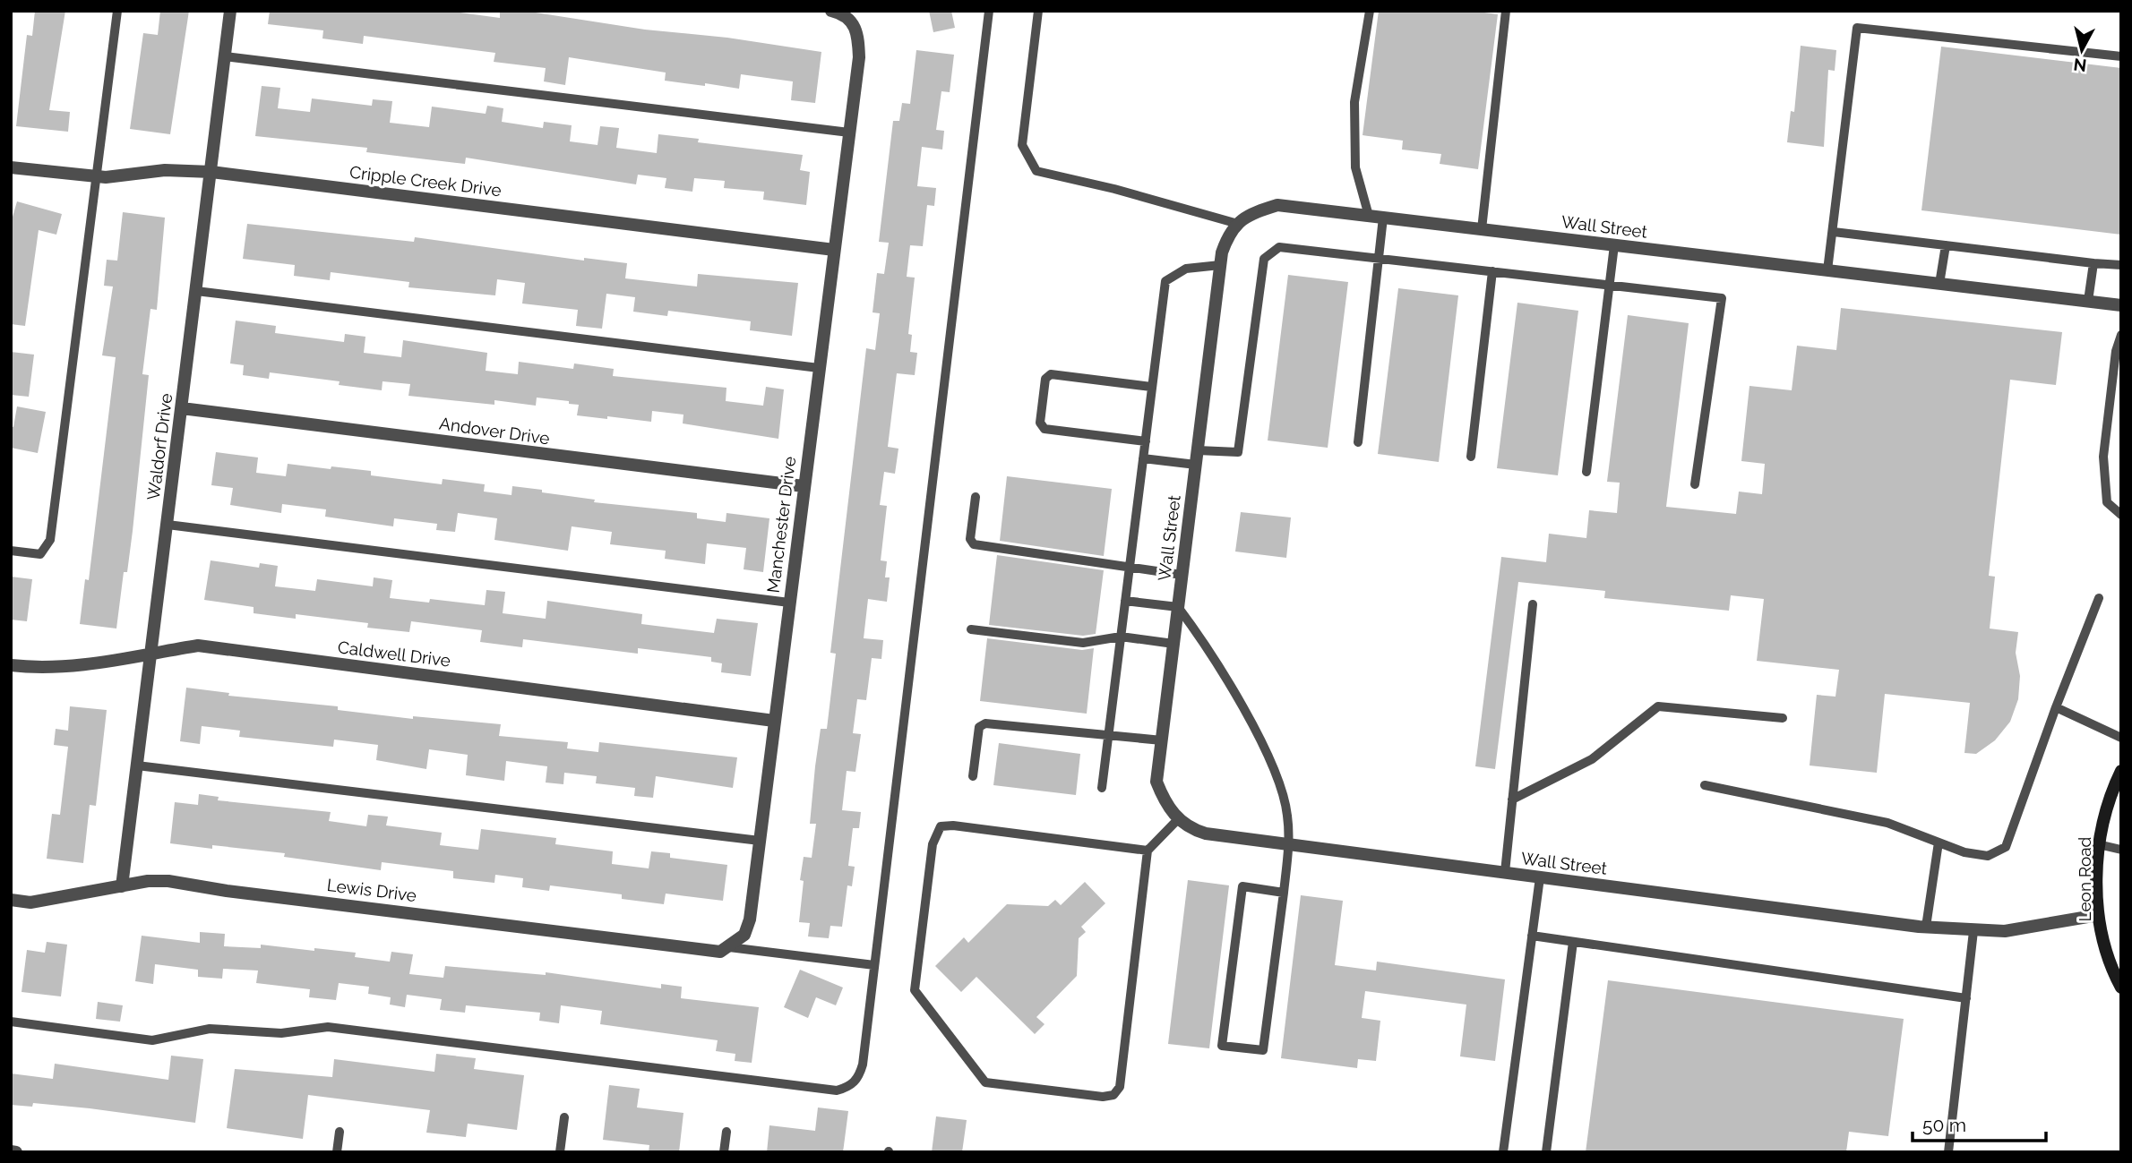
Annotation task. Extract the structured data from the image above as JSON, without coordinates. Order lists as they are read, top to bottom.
{
  "streets": {
    "street": [
      "Cripple Creek Drive",
      "Wall Street",
      "Andover Drive",
      "Waldorf Drive",
      "Manchester Drive",
      "Caldwell Drive",
      "Leon Road",
      "Lewis Drive"
    ]
  },
  "crossings": [
    ["Cripple Creek Drive", "Waldorf Drive"],
    ["Cripple Creek Drive", "Manchester Drive"],
    ["Wall Street", "Leon Road"],
    ["Andover Drive", "Waldorf Drive"],
    ["Andover Drive", "Manchester Drive"],
    ["Waldorf Drive", "Caldwell Drive"],
    ["Waldorf Drive", "Lewis Drive"],
    ["Manchester Drive", "Caldwell Drive"],
    ["Manchester Drive", "Lewis Drive"]
  ],
  "scale_bar": "50 m",
  "north": "bottom"
}
